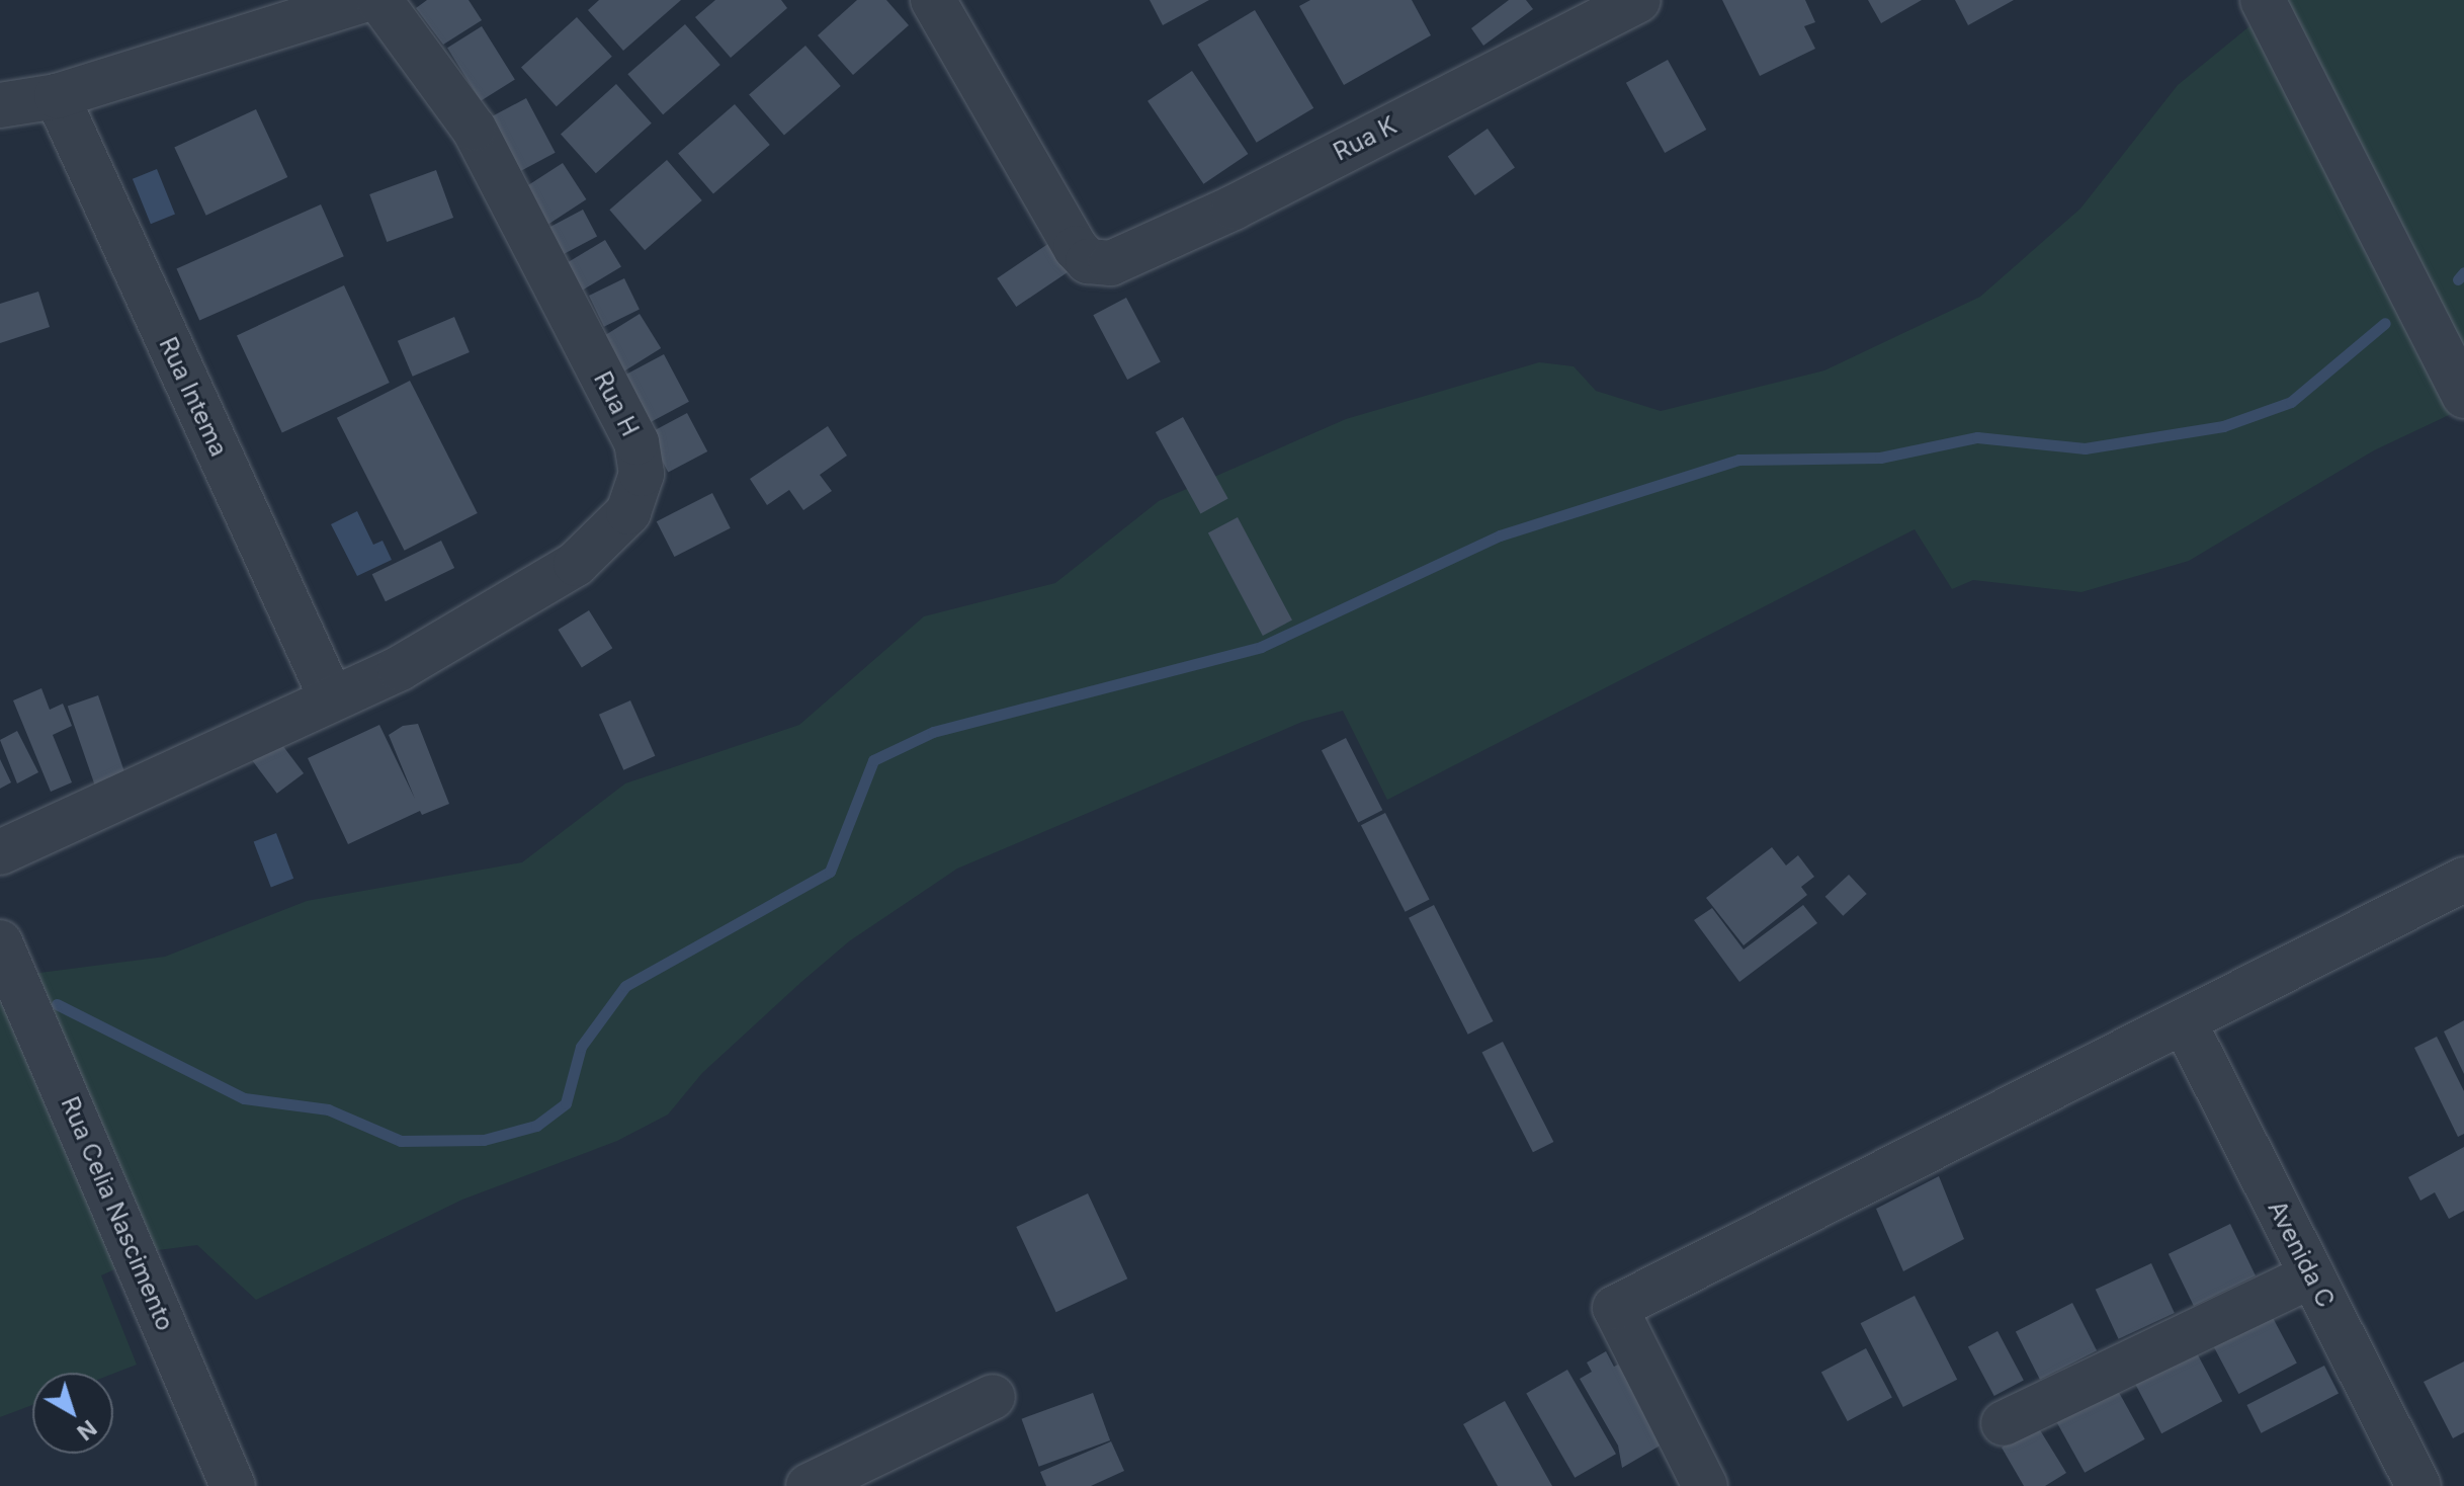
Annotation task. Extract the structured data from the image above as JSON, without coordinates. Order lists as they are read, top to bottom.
{
  "streets": {
    "street": [
      "Rua K",
      "Rua Intema",
      "Rua H",
      "Rua Celia Nascimento",
      "Avenida C"
    ]
  },
  "crossings": [
    ["Rua Intema", "Rua H"]
  ],
  "north": "bottom right"
}
